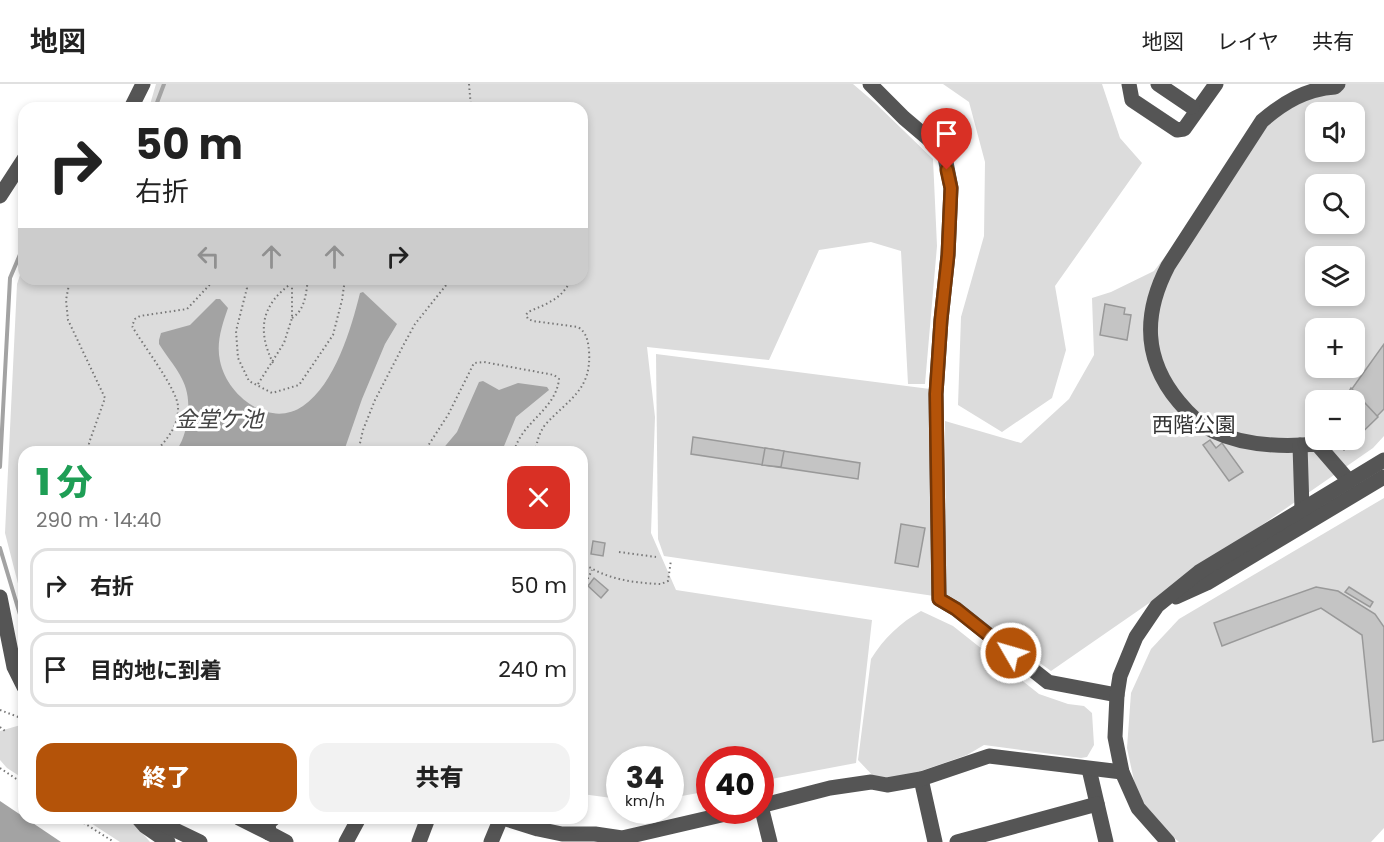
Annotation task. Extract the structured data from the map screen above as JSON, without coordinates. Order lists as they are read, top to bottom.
{
  "water": ["金堂ケ池"],
  "parks": ["西階公園"],
  "page": {
    "header": "地図",
    "nav": ["地図", "レイヤ", "共有"],
    "map_buttons": ["+", "−"],
    "turn": ["50 m", "右折"],
    "heading": ["1 分", "290 m · 14:40"],
    "list": [
      {
        "name": "右折",
        "value": "50 m"
      },
      {
        "name": "目的地に到着",
        "value": "240 m"
      }
    ],
    "buttons": ["終了", "共有"],
    "speed": "34 km/h",
    "limit": "40"
  }
}
